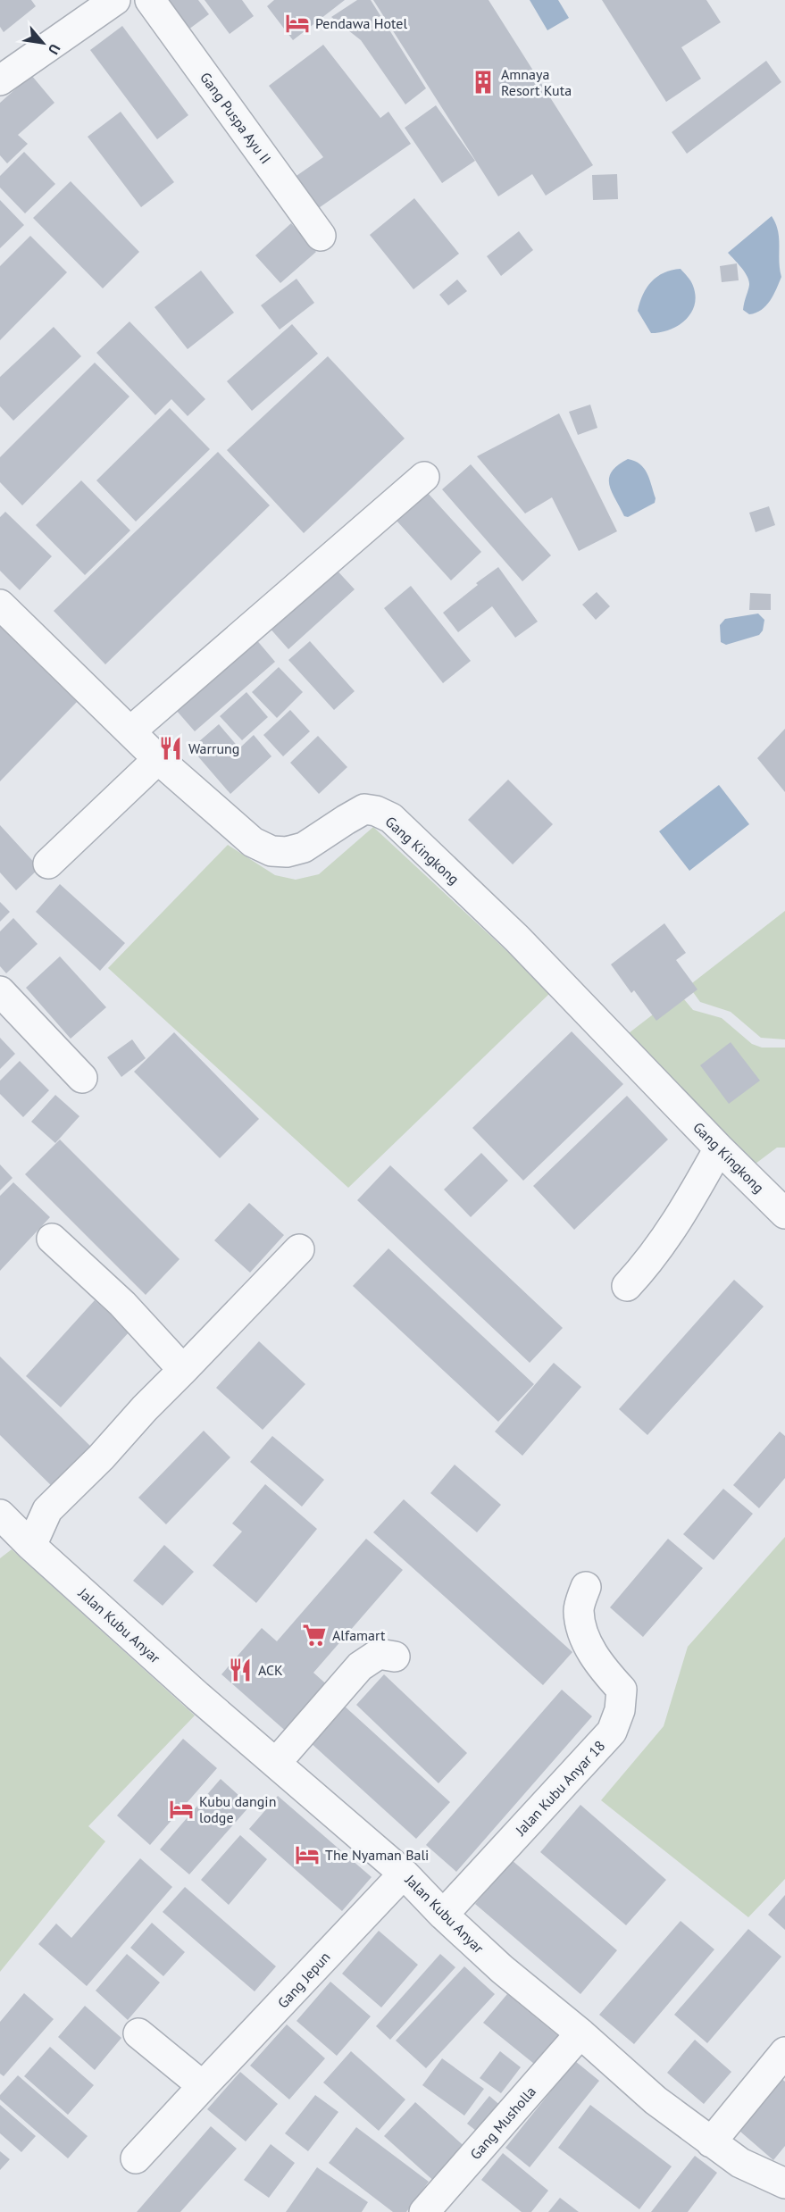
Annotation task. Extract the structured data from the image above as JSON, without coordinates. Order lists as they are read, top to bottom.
{
  "streets": {
    "street": [
      "Gang Puspa Ayu II",
      "Gang Kingkong",
      "Jalan Kubu Anyar",
      "Jalan Kubu Anyar 18",
      "Gang Jepun",
      "Gang Musholla"
    ]
  },
  "crossings": [
    ["Jalan Kubu Anyar", "Jalan Kubu Anyar 18"],
    ["Jalan Kubu Anyar", "Gang Jepun"],
    ["Jalan Kubu Anyar", "Gang Musholla"]
  ],
  "places": {
    "hotel": ["Pendawa Hotel", "Kubu dangin lodge", "The Nyaman Bali"],
    "building": ["Amnaya Resort Kuta"],
    "restaurant": ["Warrung", "ACK"],
    "supermarket": ["Alfamart"]
  },
  "north": "bottom right"
}
